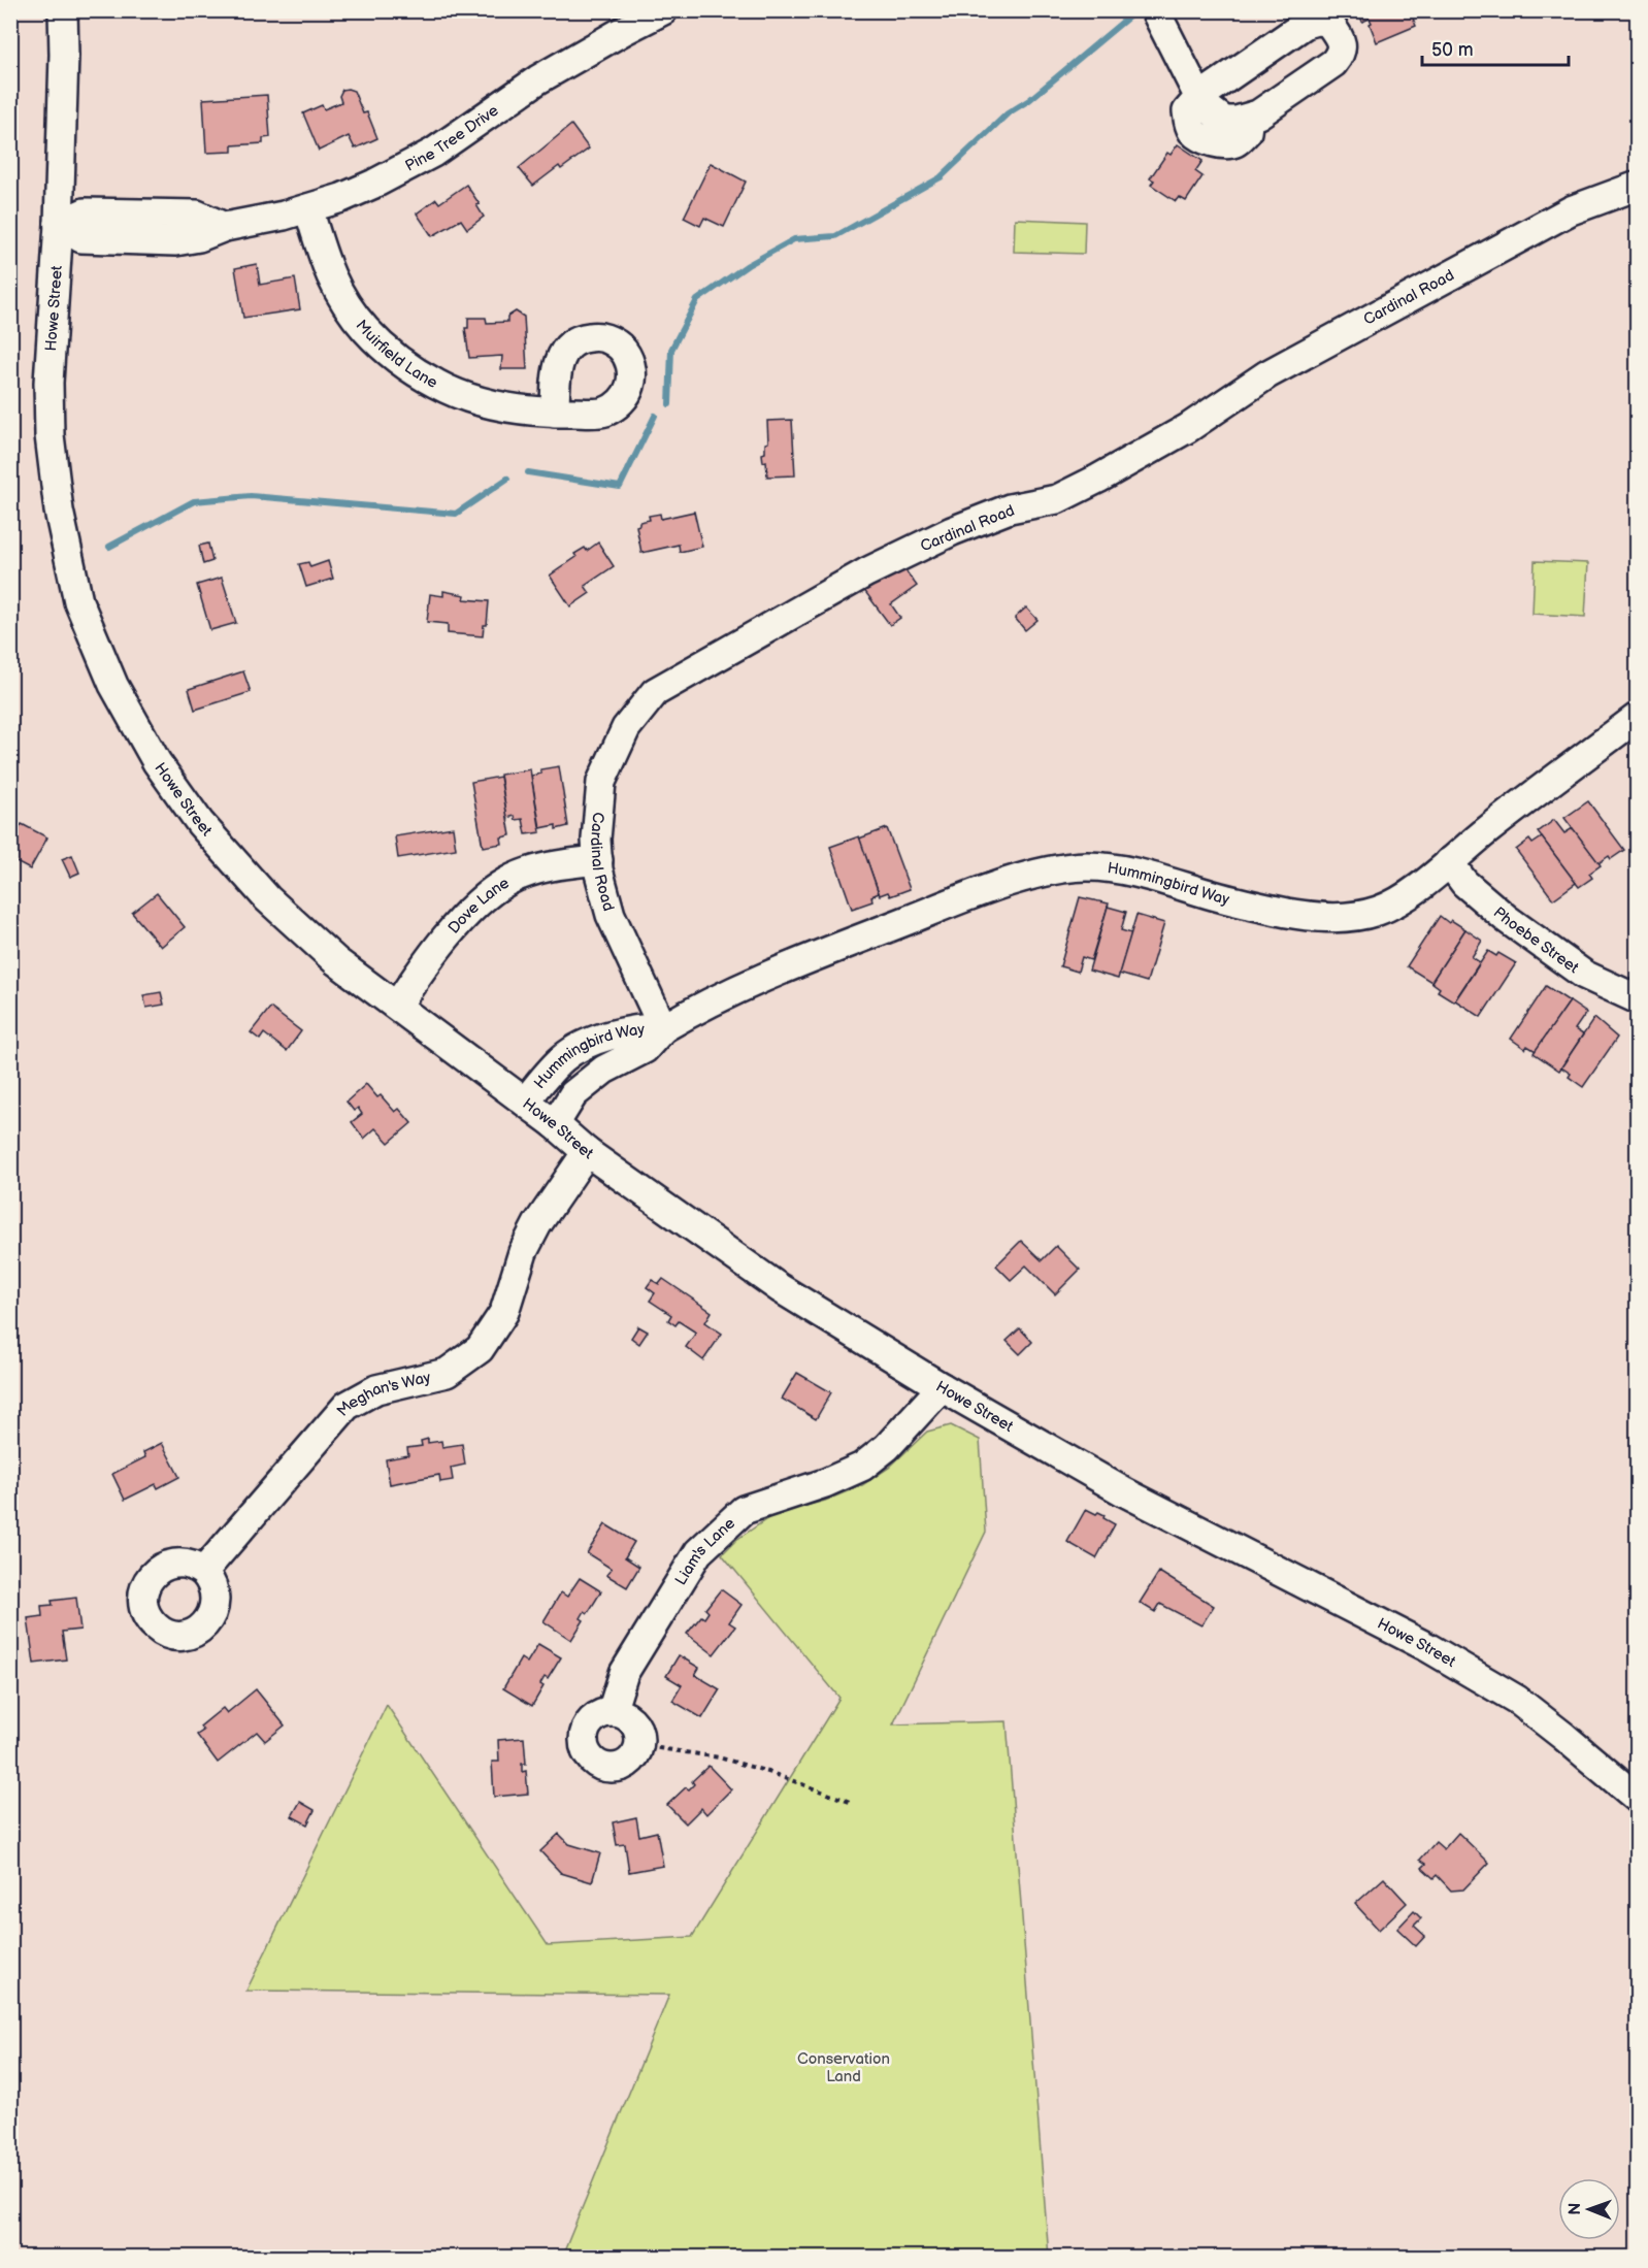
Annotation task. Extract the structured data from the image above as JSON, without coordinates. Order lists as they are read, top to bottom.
{
  "streets": {
    "street": [
      "Pine Tree Drive",
      "Cardinal Road",
      "Howe Street",
      "Muirfield Lane",
      "Hummingbird Way",
      "Dove Lane",
      "Phoebe Street",
      "Meghan's Way",
      "Liam's Lane"
    ]
  },
  "crossings": [
    ["Pine Tree Drive", "Howe Street"],
    ["Pine Tree Drive", "Muirfield Lane"],
    ["Cardinal Road", "Hummingbird Way"],
    ["Cardinal Road", "Dove Lane"],
    ["Howe Street", "Hummingbird Way"],
    ["Howe Street", "Dove Lane"],
    ["Howe Street", "Meghan's Way"],
    ["Howe Street", "Liam's Lane"],
    ["Hummingbird Way", "Phoebe Street"]
  ],
  "parks": ["Conservation Land"],
  "scale_bar": "50 m",
  "north": "left"
}
